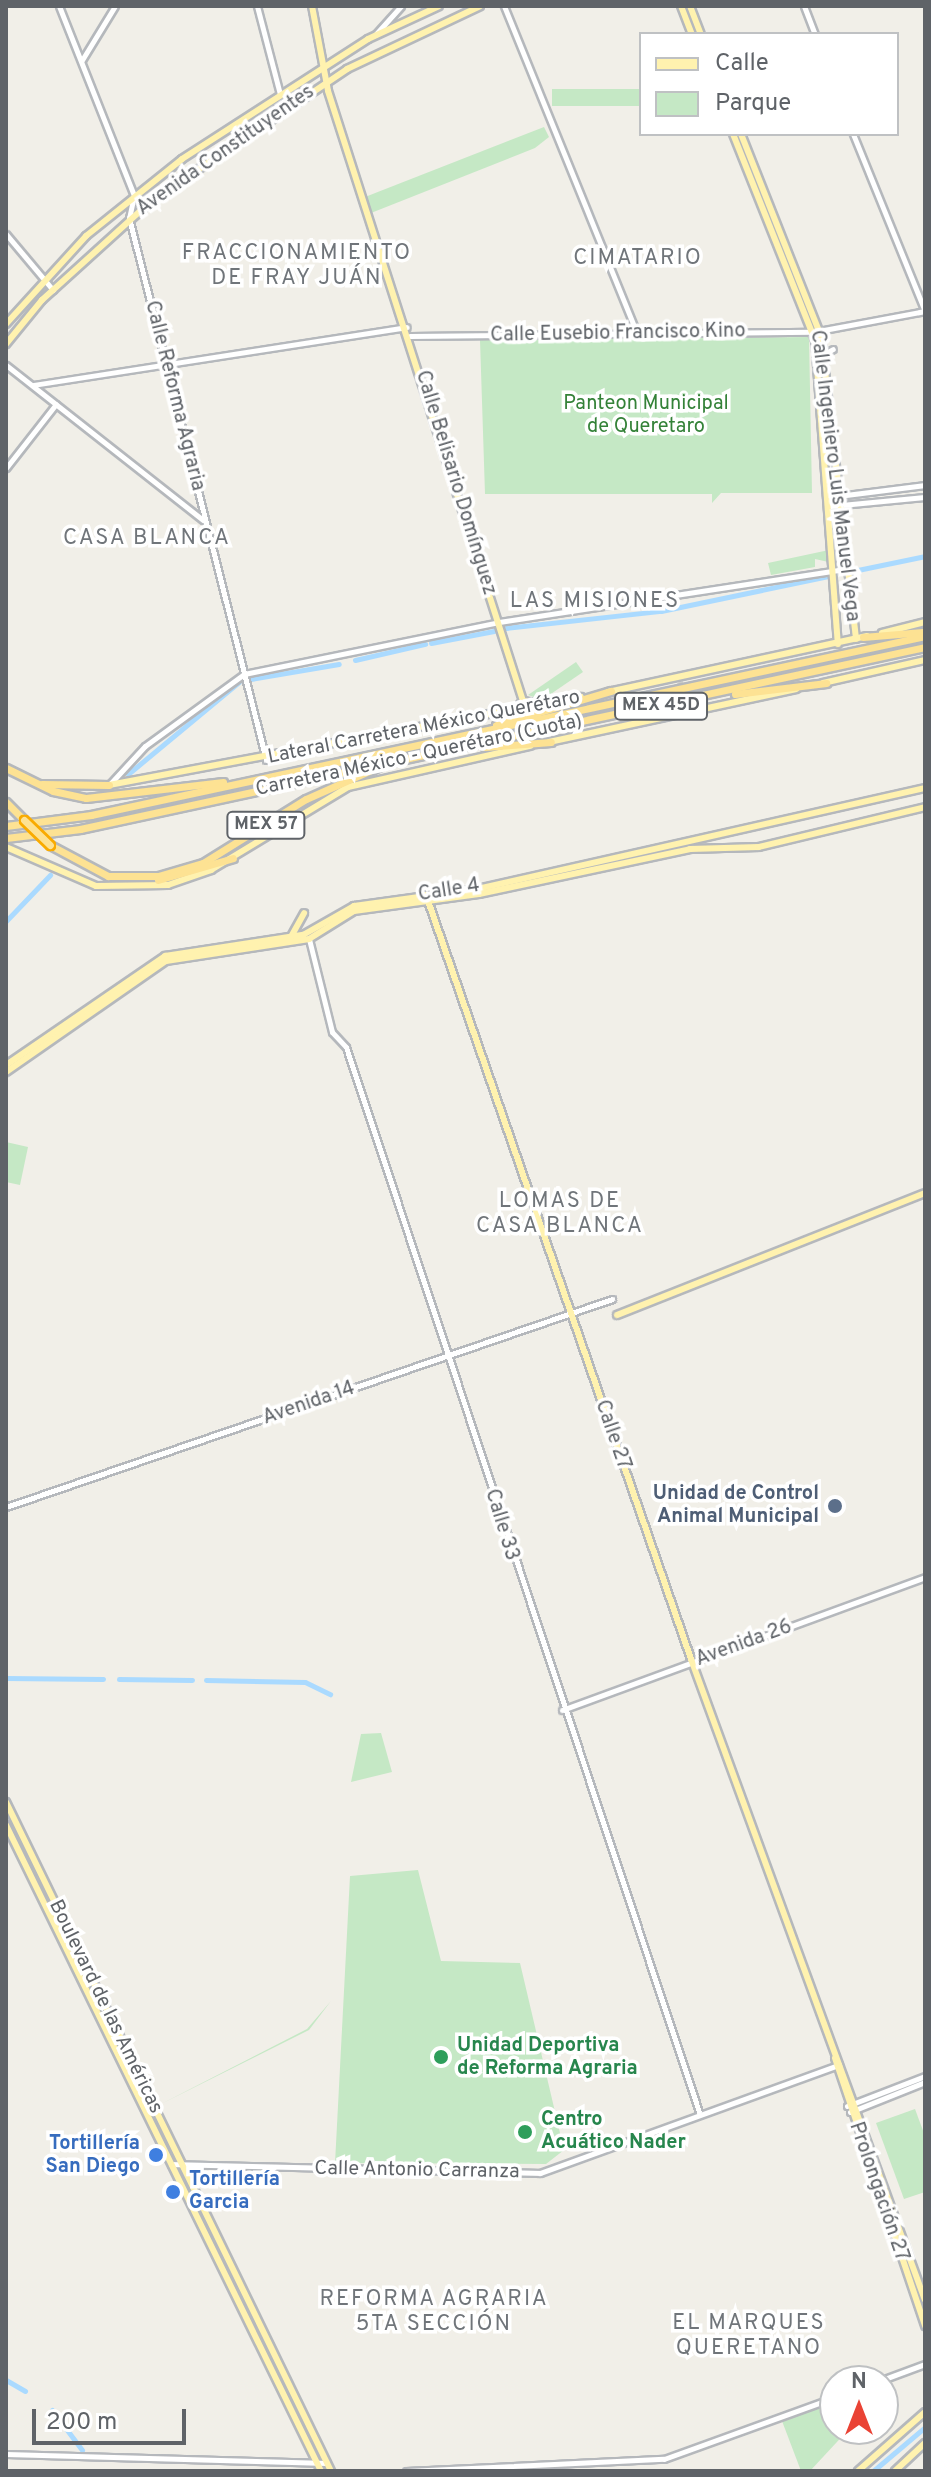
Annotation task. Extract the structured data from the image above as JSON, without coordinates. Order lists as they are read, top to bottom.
{
  "streets": {
    "highway": ["MEX 45D", "Carretera México - Querétaro (Cuota)", "MEX 57"],
    "main road": [
      "Avenida Constituyentes",
      "Calle Ingeniero Luis Manuel Vega",
      "Calle Belisario Domínguez",
      "Lateral Carretera México Querétaro",
      "Calle 4",
      "Calle 27",
      "Boulevard de las Américas",
      "Prolongación 27"
    ],
    "street": [
      "Calle Eusebio Francisco Kino",
      "Calle Reforma Agraria",
      "Avenida 14",
      "Calle 33",
      "Avenida 26",
      "Calle Antonio Carranza"
    ]
  },
  "crossings": [
    ["Avenida Constituyentes", "Calle Reforma Agraria"],
    ["Avenida Constituyentes", "Calle Belisario Domínguez"],
    ["Calle Eusebio Francisco Kino", "Calle Ingeniero Luis Manuel Vega"],
    ["Calle Eusebio Francisco Kino", "Calle Belisario Domínguez"],
    ["Calle Reforma Agraria", "Lateral Carretera México Querétaro"],
    ["Calle Ingeniero Luis Manuel Vega", "Lateral Carretera México Querétaro"],
    ["Carretera México - Querétaro (Cuota)", "MEX 57"],
    ["Calle 4", "Calle 27"],
    ["Calle 4", "Calle 33"],
    ["Avenida 14", "Calle 27"],
    ["Avenida 14", "Calle 33"],
    ["Calle 27", "Avenida 26"],
    ["Calle 27", "Prolongación 27"],
    ["Calle 33", "Avenida 26"],
    ["Calle 33", "Calle Antonio Carranza"],
    ["Boulevard de las Américas", "Calle Antonio Carranza"],
    ["Calle Antonio Carranza", "Prolongación 27"]
  ],
  "districts": [
    "FRACCIONAMIENTO DE FRAY JUÁN",
    "CIMATARIO",
    "CASA BLANCA",
    "LAS MISIONES",
    "LOMAS DE CASA BLANCA",
    "REFORMA AGRARIA 5TA SECCIÓN",
    "EL MARQUES QUERETANO"
  ],
  "parks": ["Panteon Municipal de Queretaro"],
  "places": [
    "Unidad de Control Animal Municipal",
    "Unidad Deportiva de Reforma Agraria",
    "Centro Acuático Nader",
    "Tortillería San Diego",
    "Tortillería Garcia"
  ],
  "legend": ["Calle", "Parque"],
  "scale_bar": "200 m",
  "north": "top"
}
